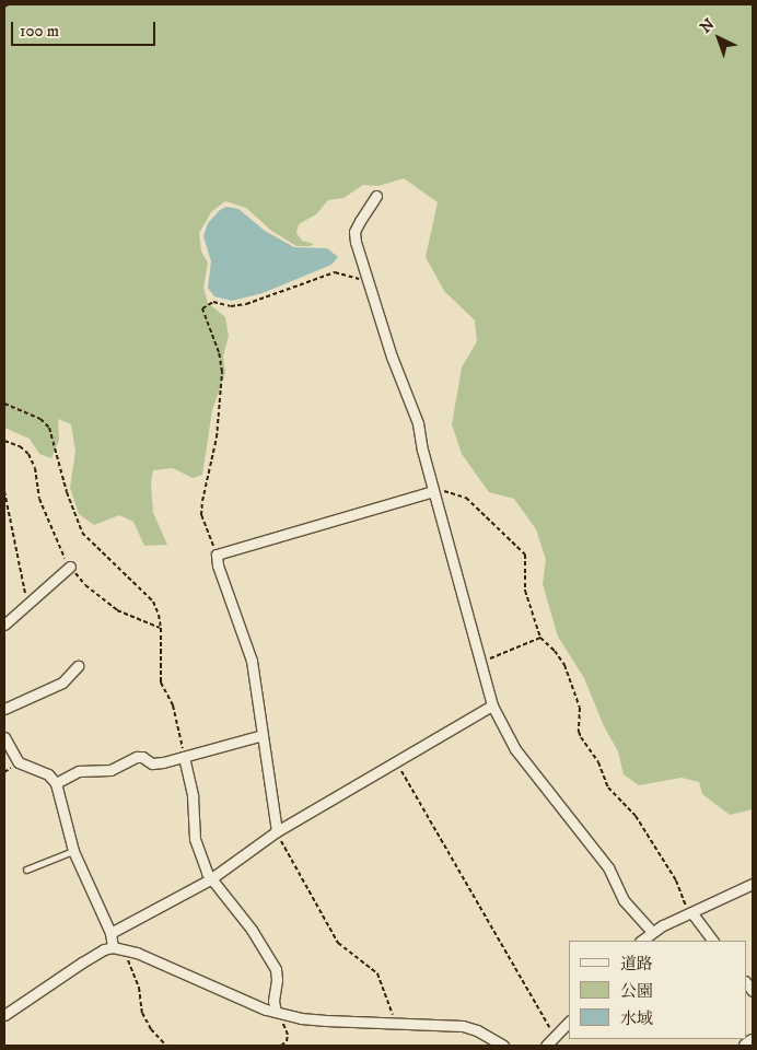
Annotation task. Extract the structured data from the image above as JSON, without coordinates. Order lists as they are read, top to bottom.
{
  "legend": ["道路", "公園", "水域"],
  "scale_bar": "100 m",
  "north": "top left"
}
